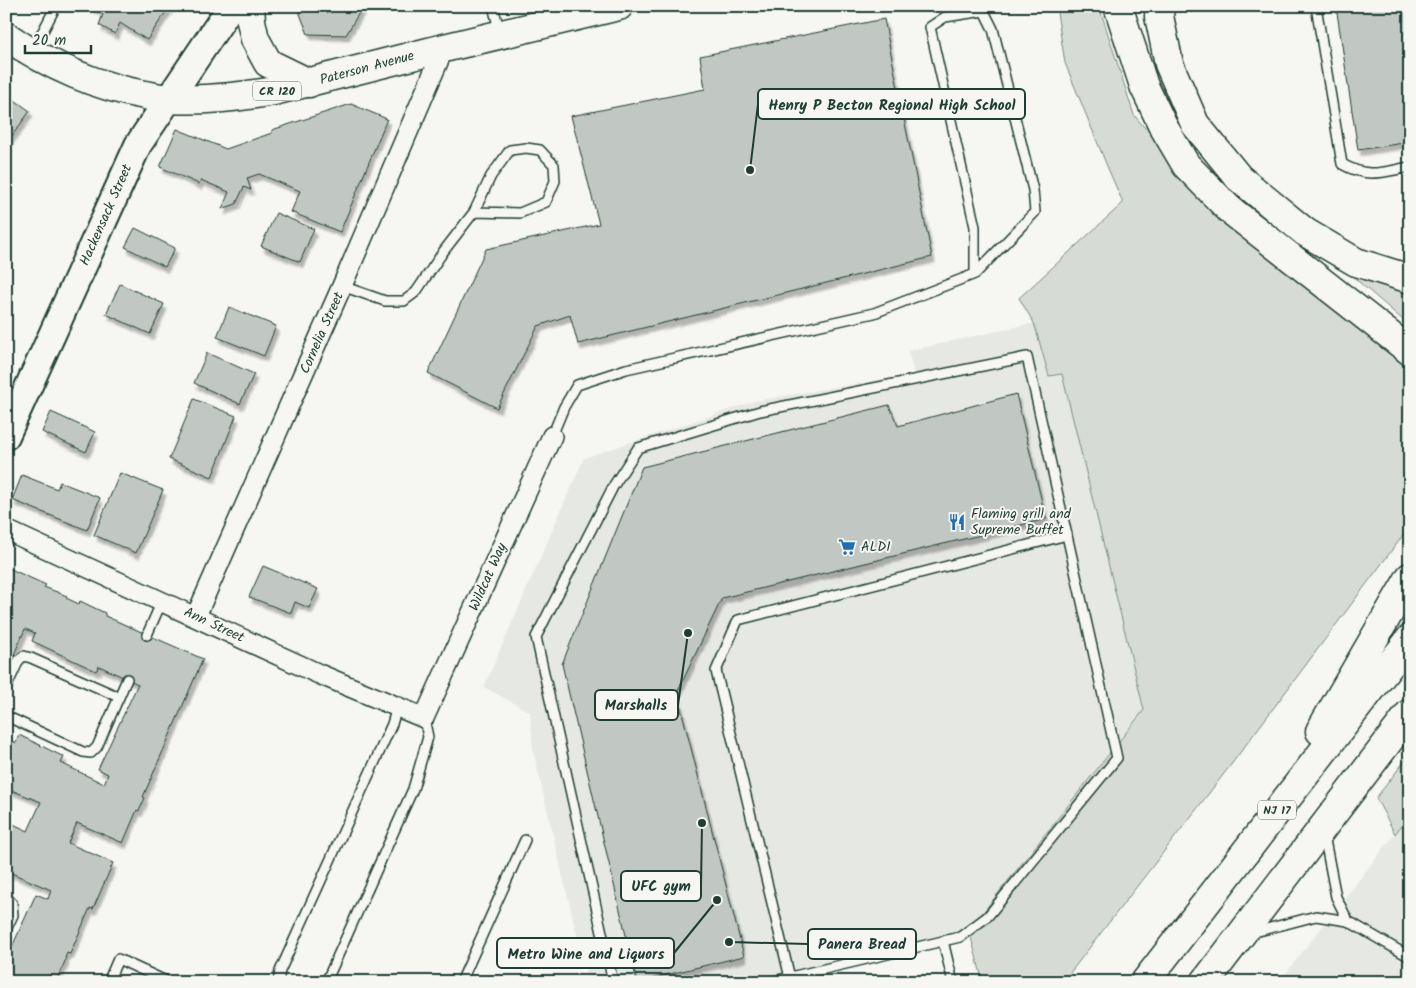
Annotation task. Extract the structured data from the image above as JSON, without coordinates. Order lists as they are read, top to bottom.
{
  "streets": {
    "main road": [
      "Paterson Avenue",
      "CR 120",
      "Hackensack Street",
      "NJ 17"
    ],
    "street": ["Cornelia Street", "Wildcat Way", "Ann Street"]
  },
  "crossings": [
    ["Paterson Avenue", "Hackensack Street"],
    ["Paterson Avenue", "Cornelia Street"],
    ["Cornelia Street", "Ann Street"],
    ["Wildcat Way", "Ann Street"]
  ],
  "places": {
    "other": [
      "Henry P Becton Regional High School",
      "Marshalls",
      "UFC gym",
      "Metro Wine and Liquors",
      "Panera Bread"
    ],
    "restaurant": ["Flaming grill and Supreme Buffet"],
    "supermarket": ["ALDI"]
  },
  "scale_bar": "20 m"
}
